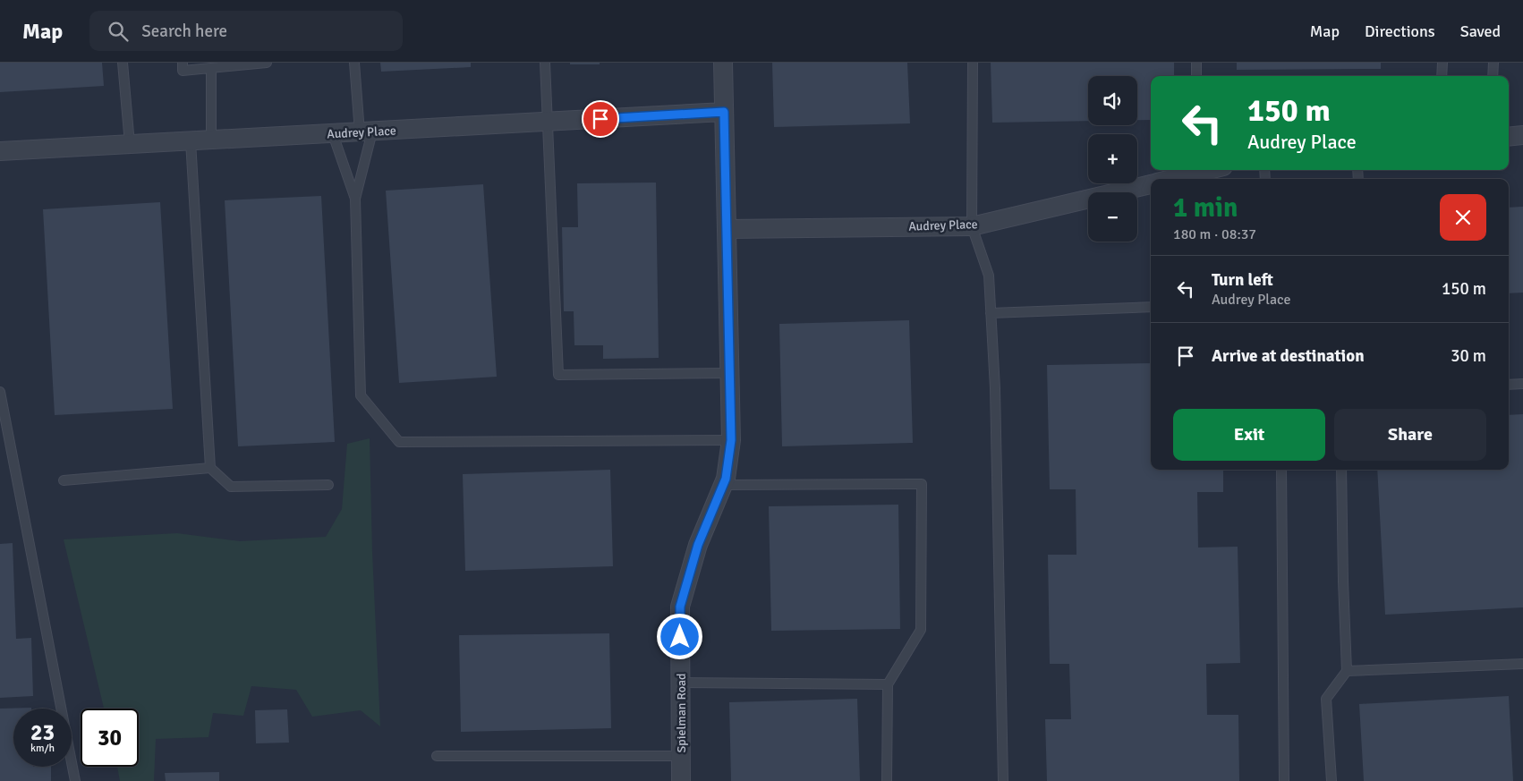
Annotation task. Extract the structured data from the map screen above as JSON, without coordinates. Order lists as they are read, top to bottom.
{
  "streets": {
    "street": ["Audrey Place", "Spielman Road"]
  },
  "crossings": [
    ["Audrey Place", "Spielman Road"]
  ],
  "page": {
    "header": "Map",
    "search": "Search here",
    "nav": ["Map", "Directions", "Saved"],
    "map_buttons": ["+", "−"],
    "turn": ["150 m", "Audrey Place"],
    "heading": ["1 min", "180 m · 08:37"],
    "list": [
      {
        "name": "Turn left",
        "note": "Audrey Place",
        "value": "150 m"
      },
      {
        "name": "Arrive at destination",
        "value": "30 m"
      }
    ],
    "buttons": ["Exit", "Share"],
    "speed": "23 km/h",
    "limit": "30"
  }
}
